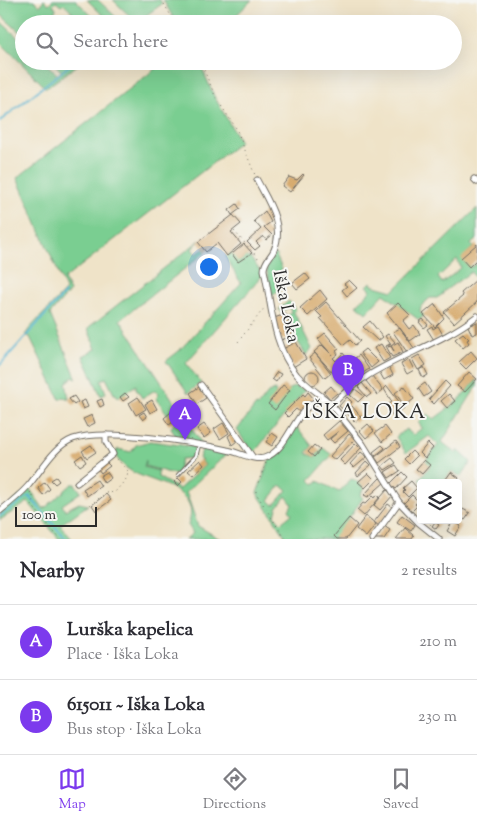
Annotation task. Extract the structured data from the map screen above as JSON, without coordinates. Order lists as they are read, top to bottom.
{
  "streets": {
    "street": ["Iška Loka"]
  },
  "districts": ["IŠKA LOKA"],
  "scale_bar": "100 m",
  "page": {
    "search": "Search here",
    "pins": ["B", "A"],
    "scale": "100 m",
    "heading": ["Nearby", "2 results"],
    "list": [
      {
        "mark": "A",
        "name": "Lurška kapelica",
        "note": "Place · Iška Loka",
        "value": "210 m"
      },
      {
        "mark": "B",
        "name": "615011 ~ Iška Loka",
        "note": "Bus stop · Iška Loka",
        "value": "230 m"
      }
    ],
    "nav": ["Map", "Directions", "Saved"]
  }
}
